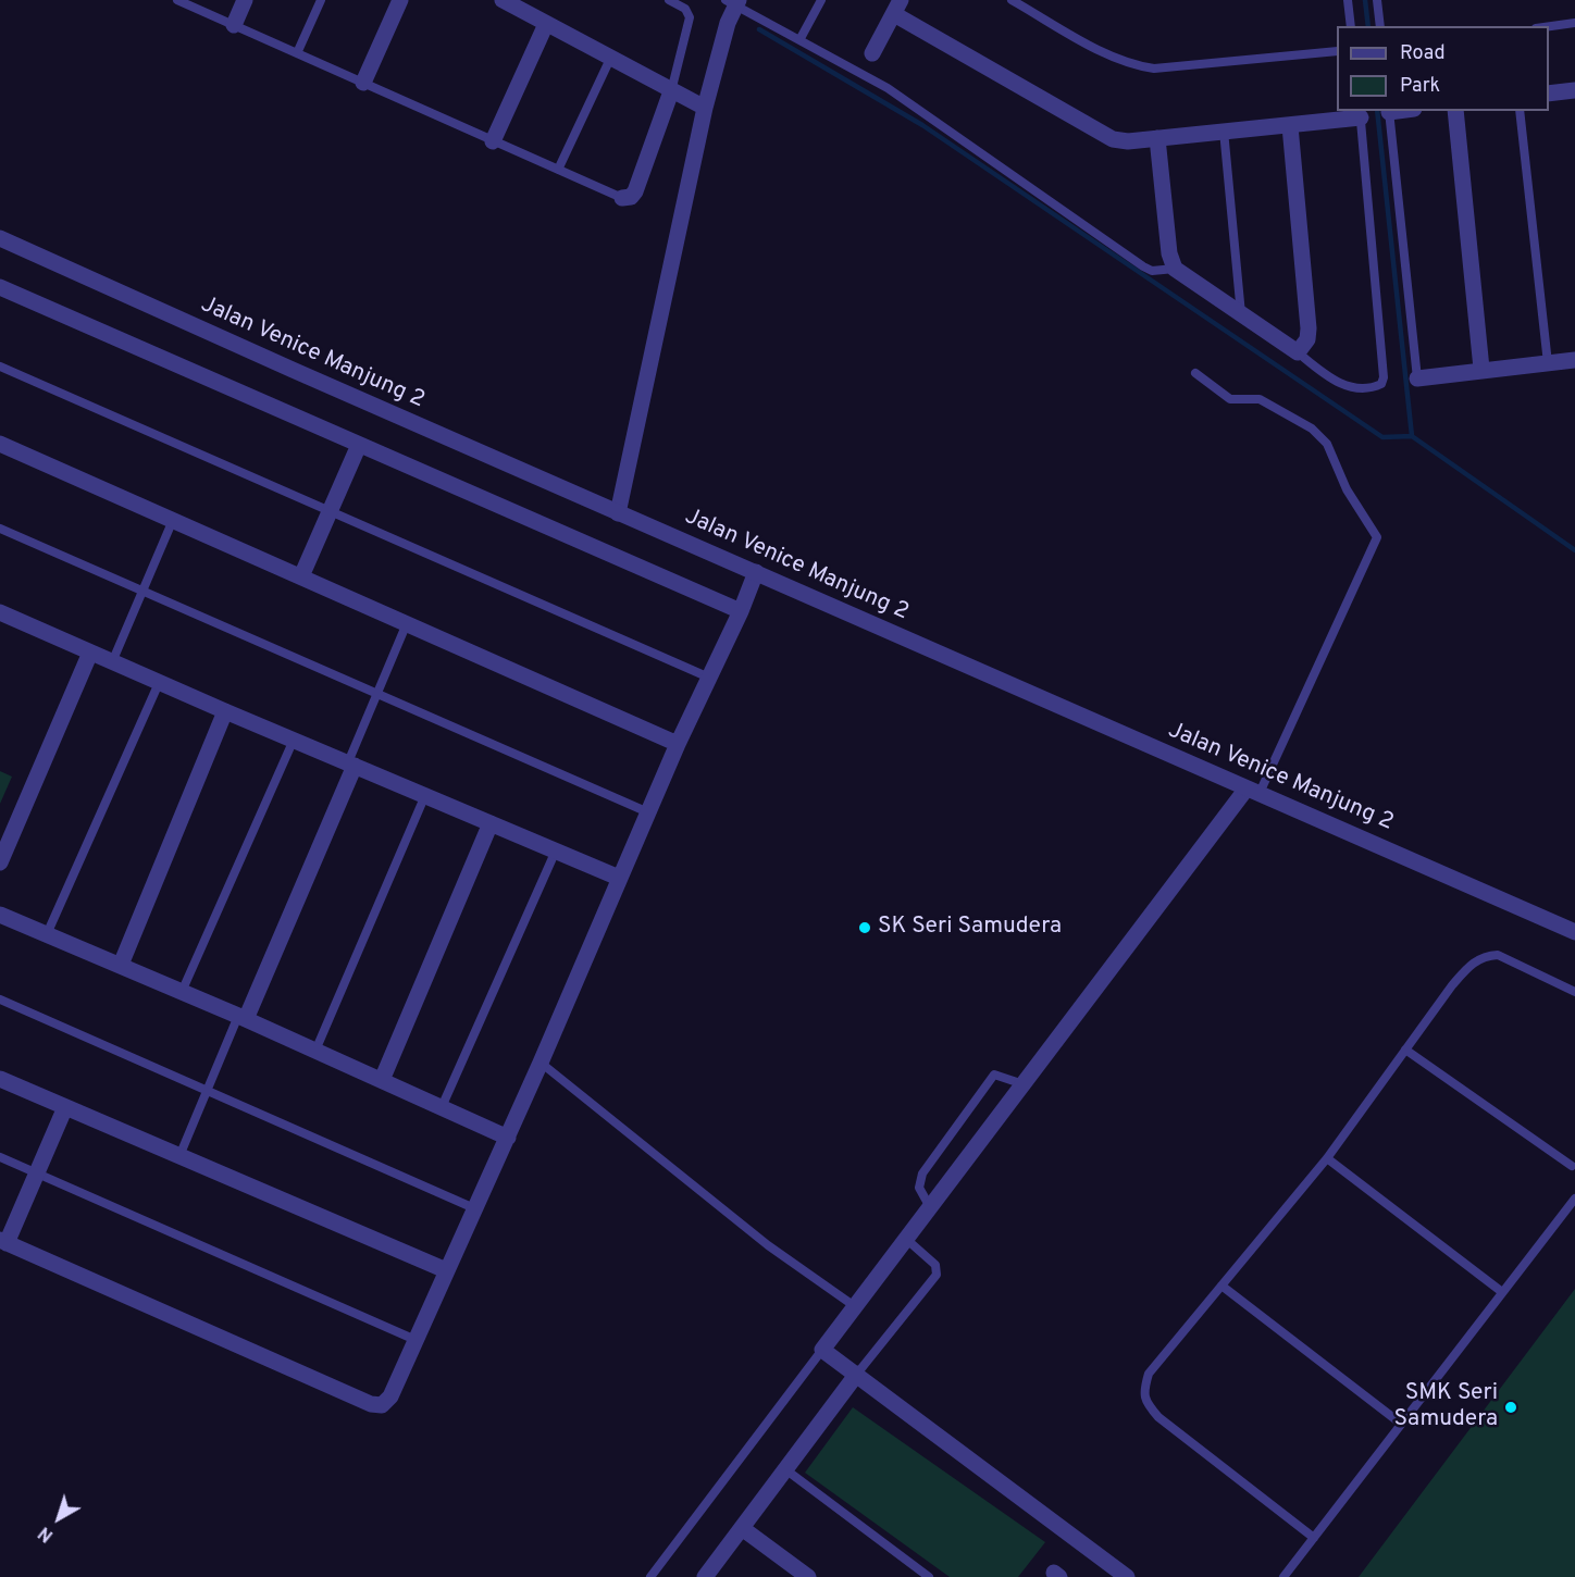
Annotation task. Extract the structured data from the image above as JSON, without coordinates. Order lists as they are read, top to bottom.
{
  "streets": {
    "street": ["Jalan Venice Manjung 2"]
  },
  "places": ["SK Seri Samudera", "SMK Seri Samudera"],
  "legend": ["Road", "Park"],
  "north": "bottom left"
}
